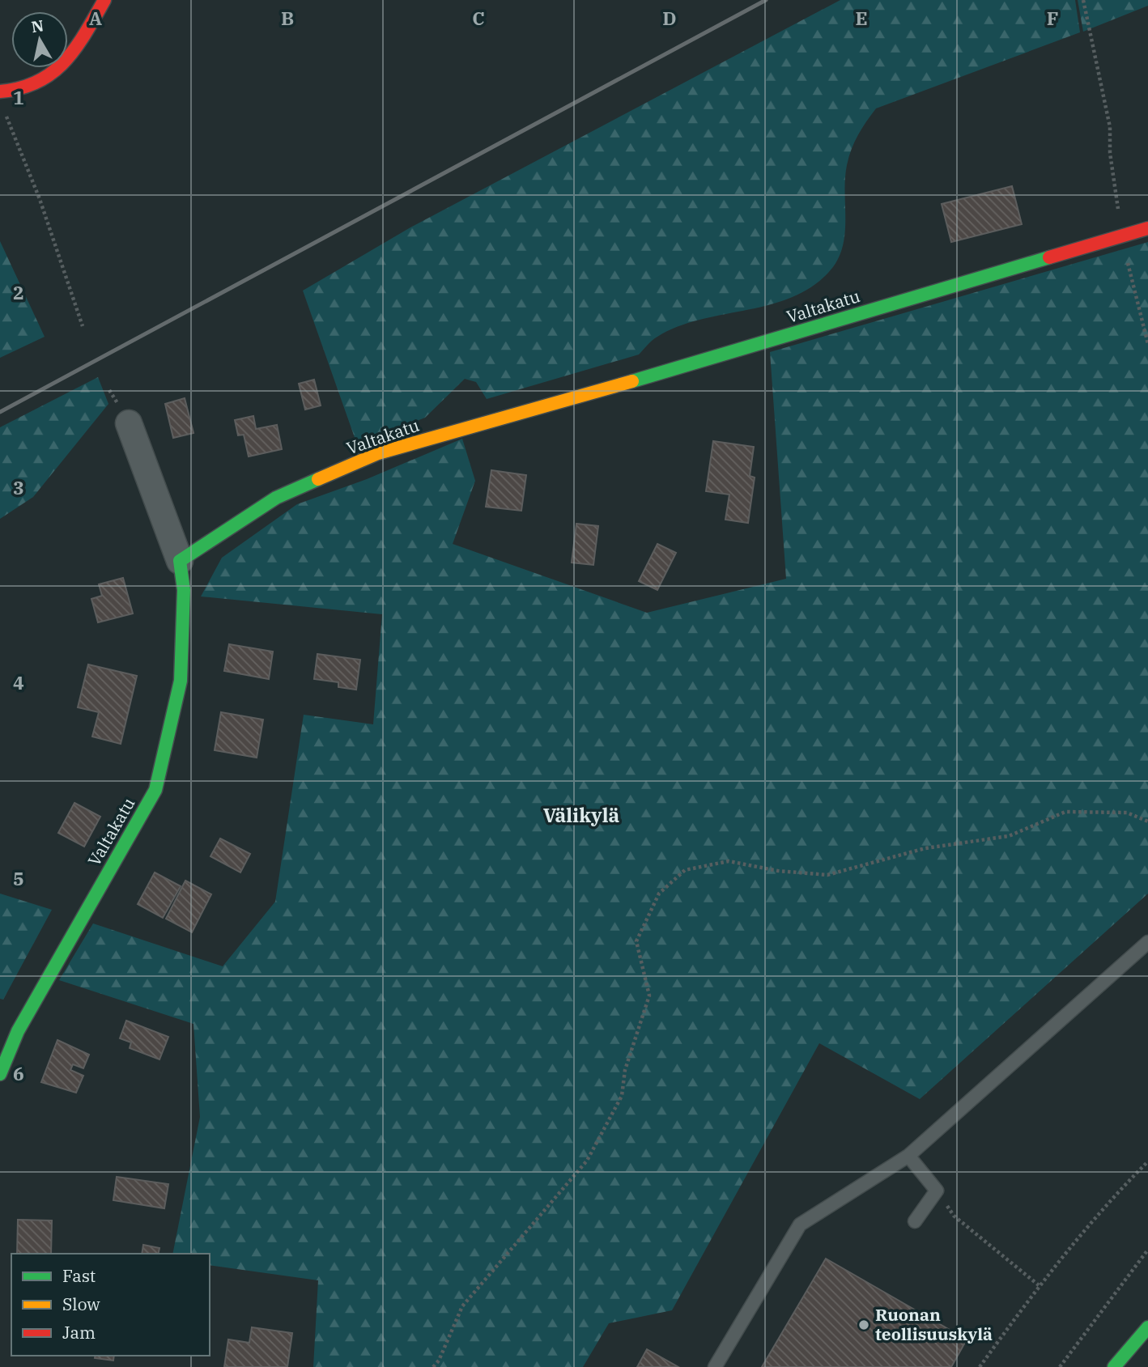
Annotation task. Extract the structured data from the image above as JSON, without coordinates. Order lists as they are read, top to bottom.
{
  "streets": {
    "street": ["Valtakatu"]
  },
  "districts": ["Välikylä"],
  "places": ["Ruonan teollisuuskylä"],
  "legend": ["Fast", "Slow", "Jam"],
  "north": "top",
  "grid": {
    "columns": [
      "A",
      "B",
      "C",
      "D",
      "E",
      "F"
    ],
    "rows": [
      "1",
      "2",
      "3",
      "4",
      "5",
      "6"
    ]
  }
}
